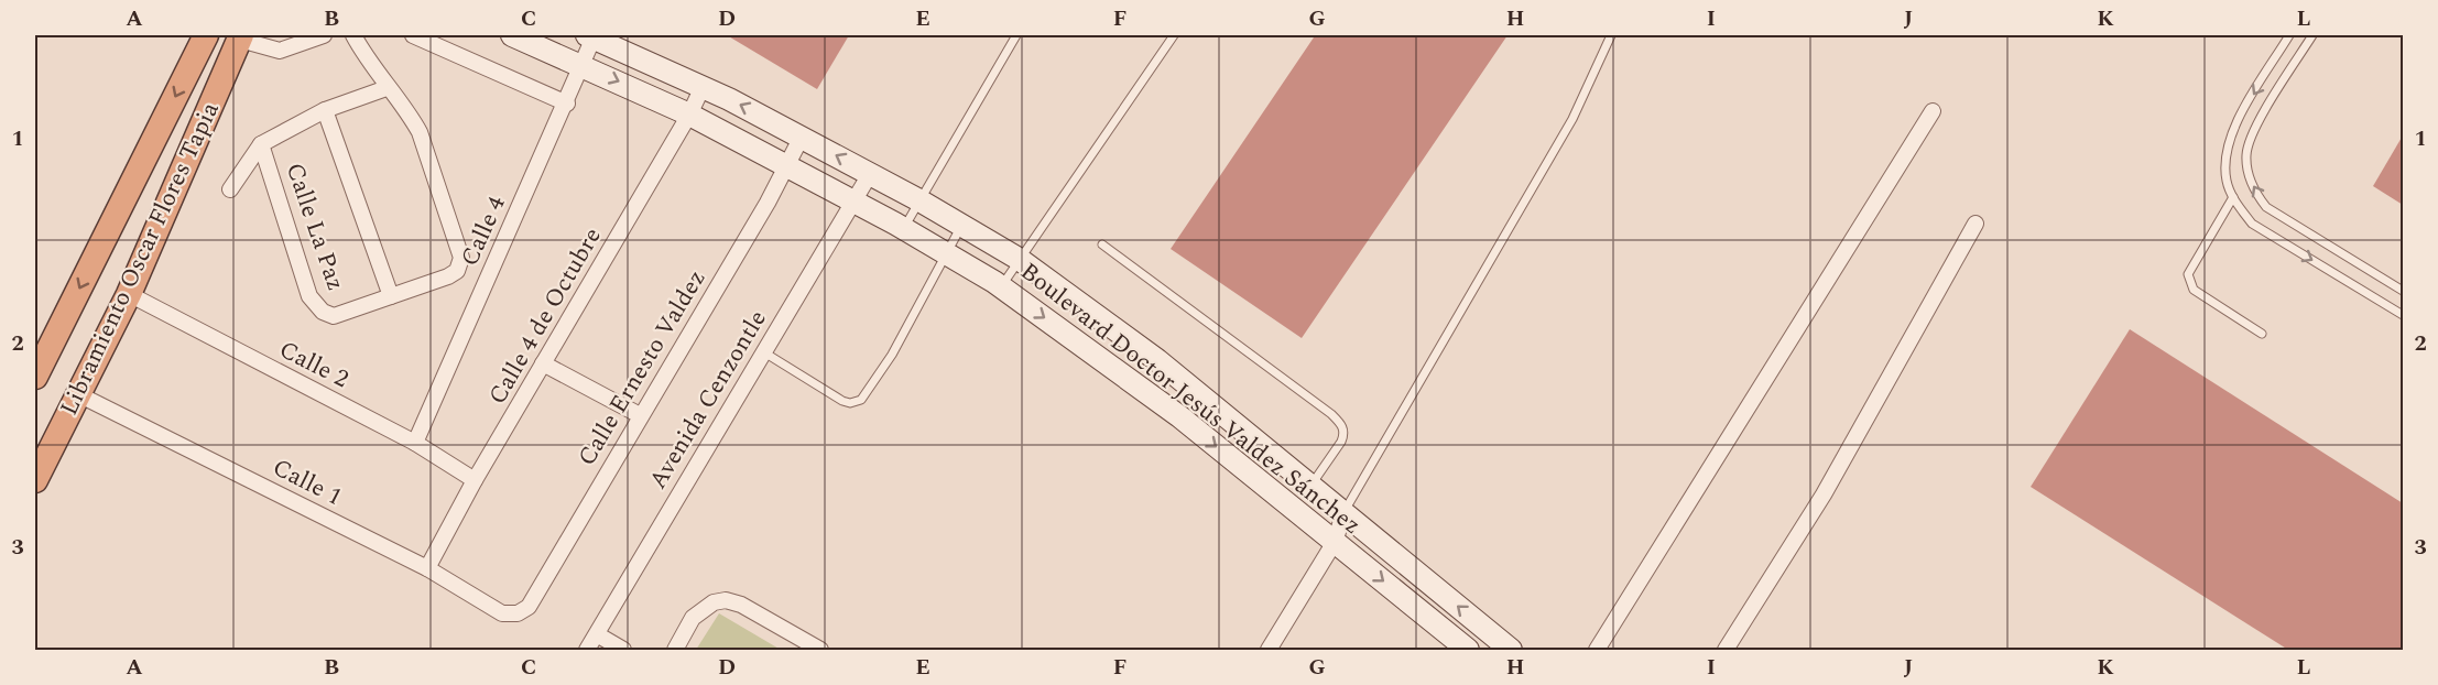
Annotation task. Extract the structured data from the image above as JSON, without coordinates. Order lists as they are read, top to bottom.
{
  "streets": {
    "highway": ["Libramiento Oscar Flores Tapia"],
    "main road": ["Boulevard Doctor Jesús Valdez Sánchez"],
    "street": [
      "Calle La Paz",
      "Calle 4",
      "Calle 4 de Octubre",
      "Calle 2",
      "Calle Ernesto Valdez",
      "Avenida Cenzontle",
      "Calle 1"
    ]
  },
  "crossings": [
    ["Calle 4", "Calle 2"],
    ["Calle 4", "Boulevard Doctor Jesús Valdez Sánchez"],
    ["Libramiento Oscar Flores Tapia", "Calle 2"],
    ["Libramiento Oscar Flores Tapia", "Calle 1"],
    ["Calle 4 de Octubre", "Calle 2"],
    ["Calle 4 de Octubre", "Boulevard Doctor Jesús Valdez Sánchez"],
    ["Calle 4 de Octubre", "Calle 1"],
    ["Calle Ernesto Valdez", "Boulevard Doctor Jesús Valdez Sánchez"],
    ["Calle Ernesto Valdez", "Calle 1"],
    ["Boulevard Doctor Jesús Valdez Sánchez", "Avenida Cenzontle"]
  ],
  "grid": {
    "columns": [
      "A",
      "B",
      "C",
      "D",
      "E",
      "F",
      "G",
      "H",
      "I",
      "J",
      "K",
      "L"
    ],
    "rows": ["1", "2", "3"]
  }
}
